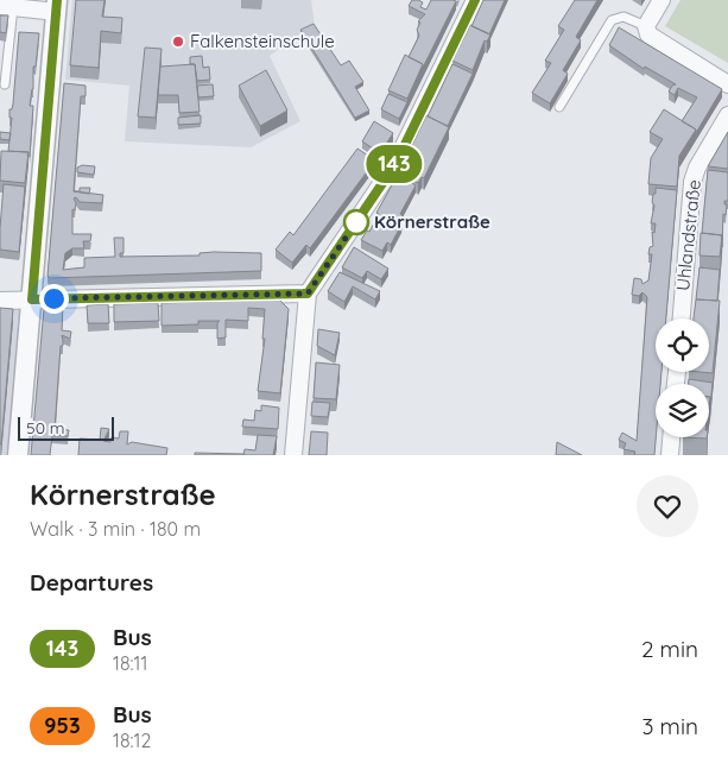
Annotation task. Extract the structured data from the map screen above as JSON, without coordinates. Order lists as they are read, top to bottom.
{
  "streets": {
    "street": ["Uhlandstraße"]
  },
  "places": ["Falkensteinschule", "Körnerstraße"],
  "lines": ["bus line 143"],
  "scale_bar": "50 m",
  "page": {
    "on_map": "143",
    "scale": "50 m",
    "heading": [
      ["Körnerstraße", "Walk · 3 min · 180 m"],
      "Departures"
    ],
    "list": [
      {
        "mark": "143",
        "name": "Bus",
        "note": "18:11",
        "value": "2 min"
      },
      {
        "mark": "953",
        "name": "Bus",
        "note": "18:12",
        "value": "3 min"
      }
    ]
  }
}
